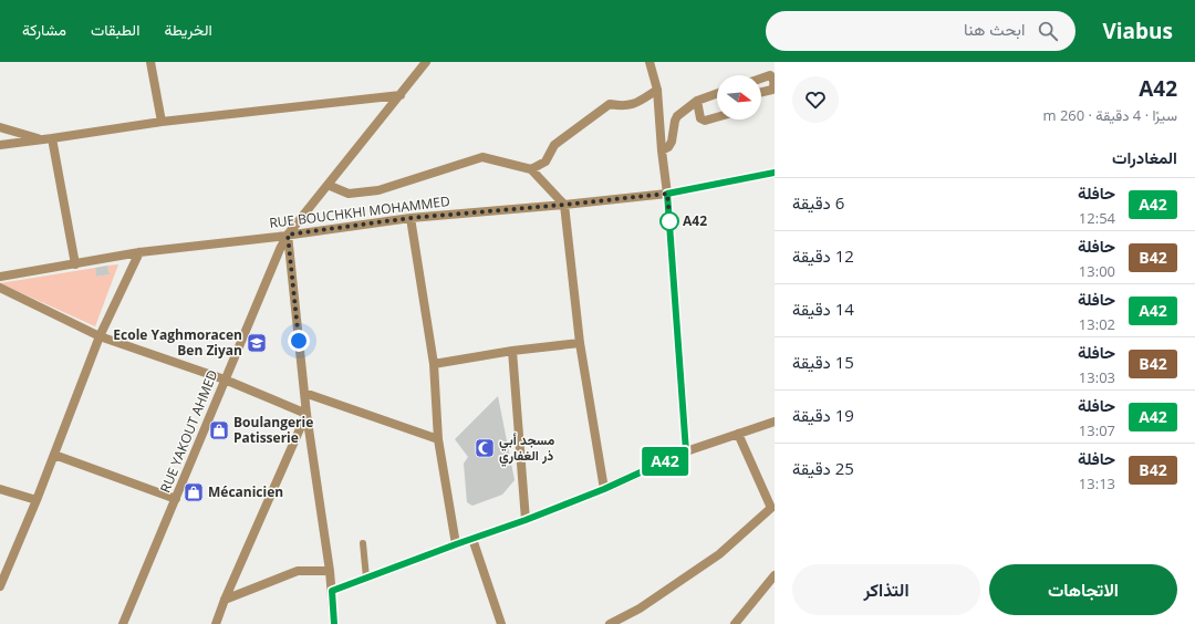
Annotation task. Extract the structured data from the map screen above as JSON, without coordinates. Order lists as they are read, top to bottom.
{
  "streets": {
    "street": ["RUE BOUCHKHI MOHAMMED", "RUE YAKOUT AHMED"]
  },
  "crossings": [
    ["RUE BOUCHKHI MOHAMMED", "RUE YAKOUT AHMED"]
  ],
  "places": {
    "other": ["A42"],
    "school or university": ["Ecole Yaghmoracen Ben Ziyan"],
    "shop": ["Boulangerie Patisserie", "Mécanicien"],
    "mosque": ["مسجد أبي ذر الغفاري"]
  },
  "lines": ["bus line A42"],
  "north": "right",
  "page": {
    "header": "Viabus",
    "search": "ابحث هنا",
    "nav": ["الخريطة", "الطبقات", "مشاركة"],
    "heading": [
      ["A42", "سيرًا · 4 دقيقة · 260 m"],
      "المغادرات"
    ],
    "on_map": "A42",
    "list": [
      {
        "mark": "A42",
        "name": "حافلة",
        "note": "12:54",
        "value": "6 دقيقة"
      },
      {
        "mark": "B42",
        "name": "حافلة",
        "note": "13:00",
        "value": "12 دقيقة"
      },
      {
        "mark": "A42",
        "name": "حافلة",
        "note": "13:02",
        "value": "14 دقيقة"
      },
      {
        "mark": "B42",
        "name": "حافلة",
        "note": "13:03",
        "value": "15 دقيقة"
      },
      {
        "mark": "A42",
        "name": "حافلة",
        "note": "13:07",
        "value": "19 دقيقة"
      },
      {
        "mark": "B42",
        "name": "حافلة",
        "note": "13:13",
        "value": "25 دقيقة"
      }
    ],
    "buttons": ["الاتجاهات", "التذاكر"]
  }
}
